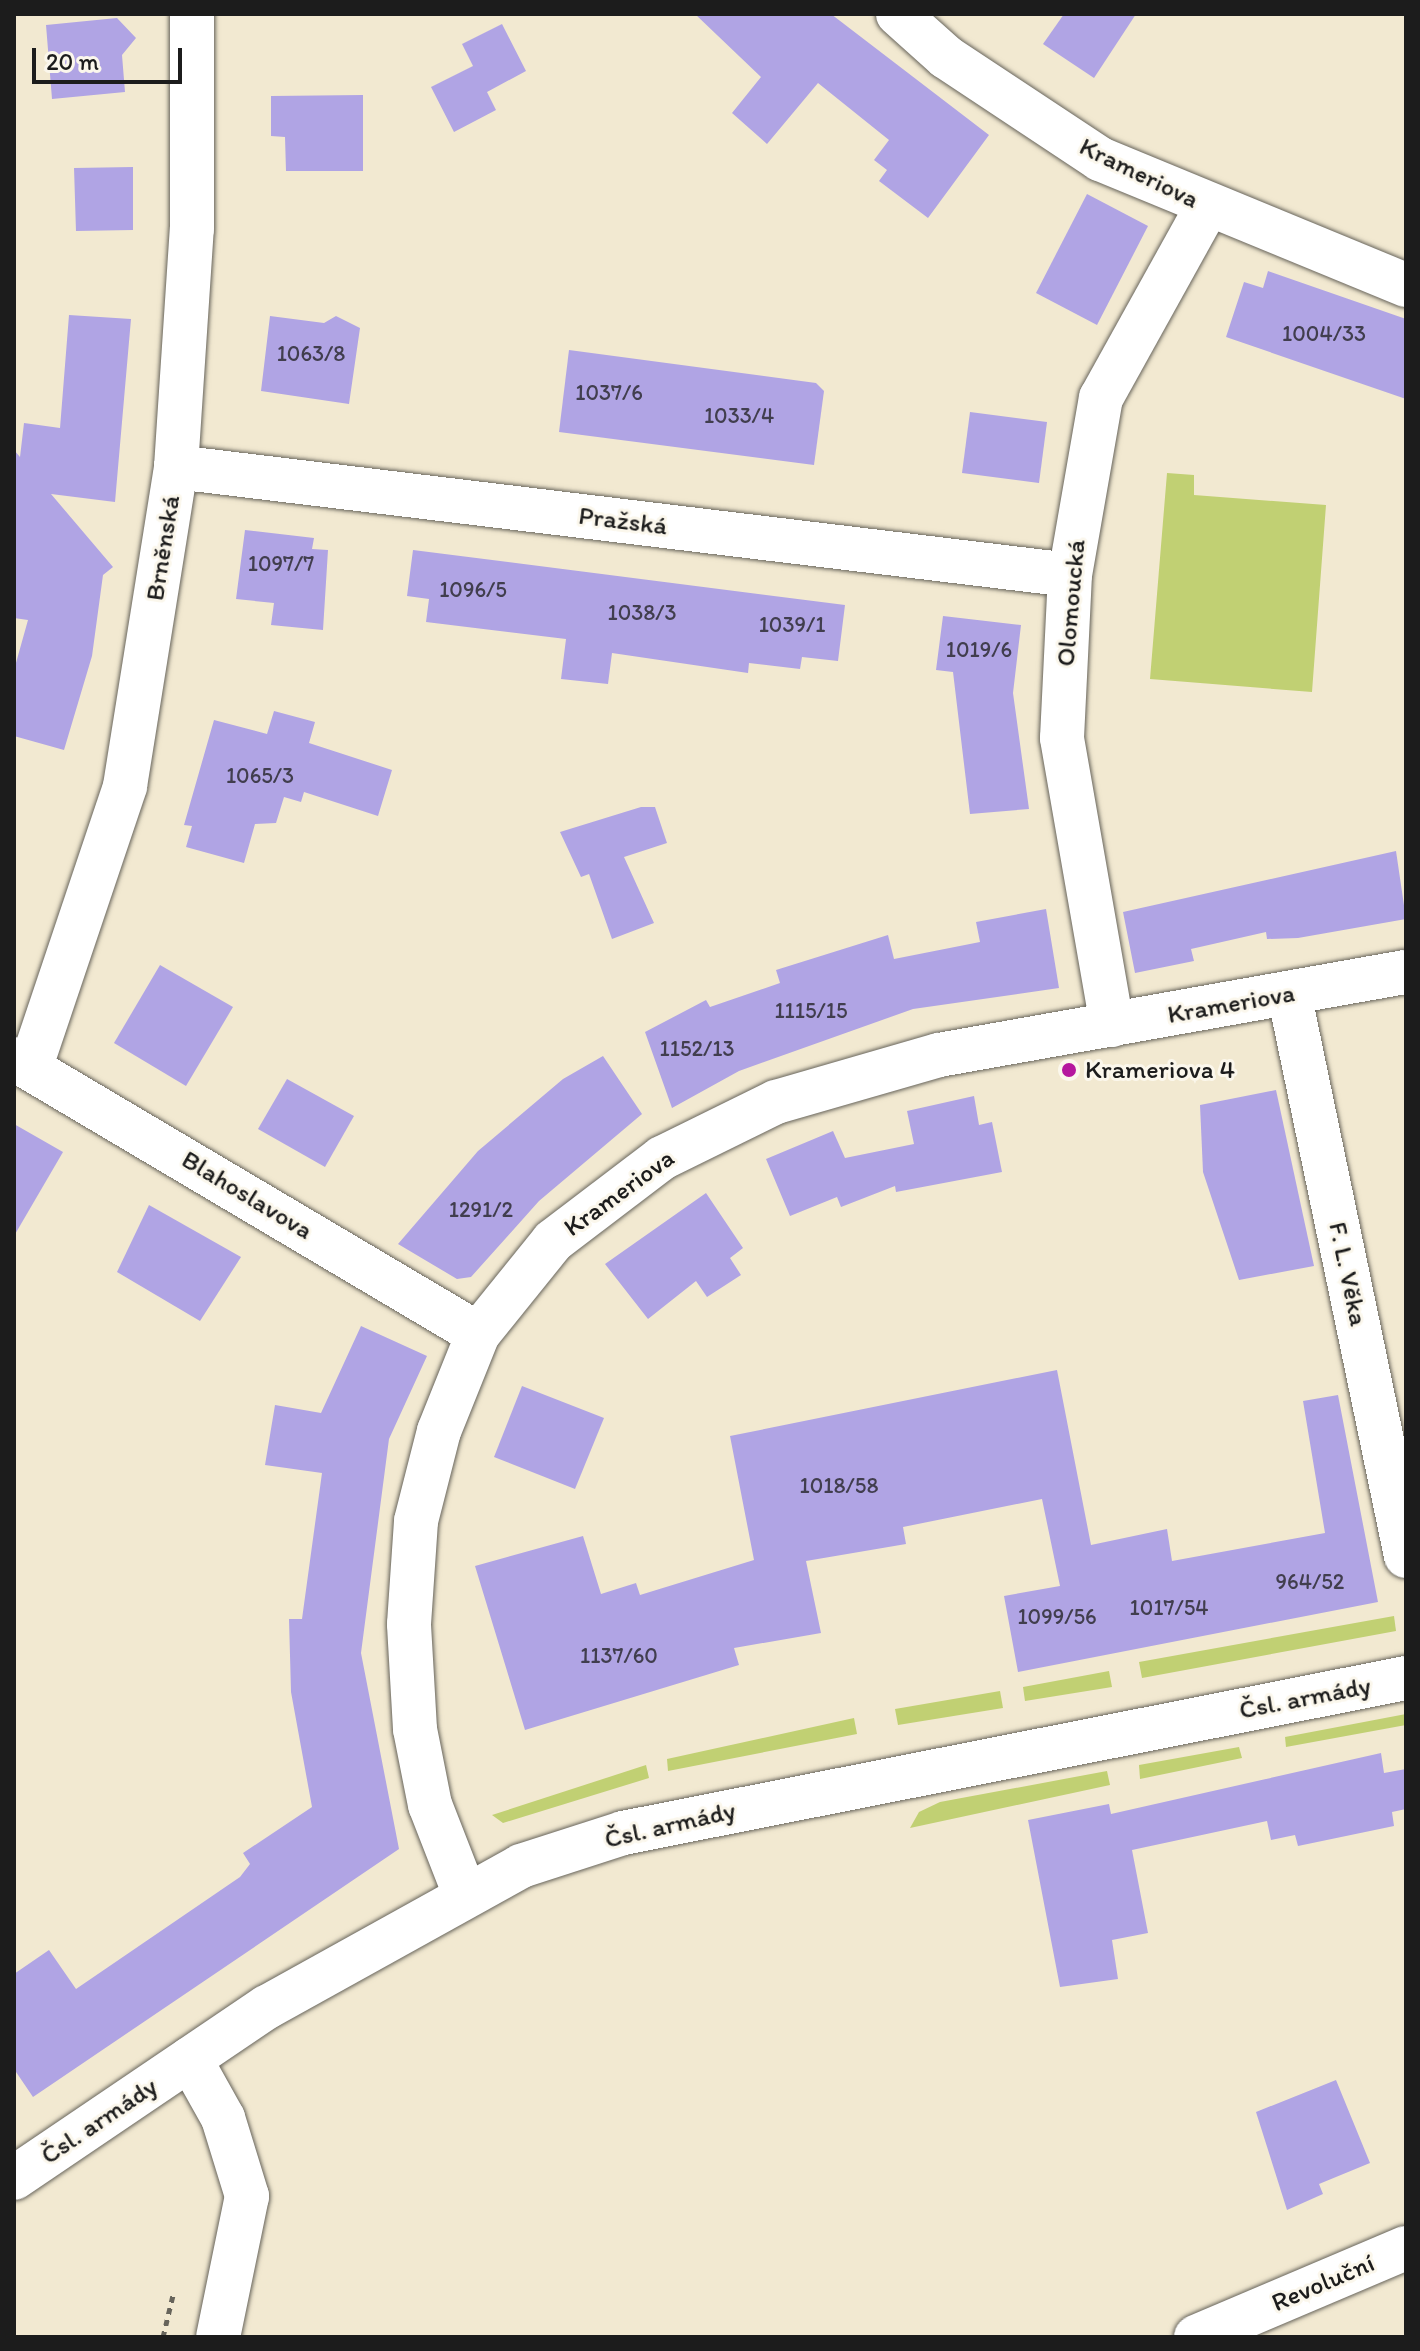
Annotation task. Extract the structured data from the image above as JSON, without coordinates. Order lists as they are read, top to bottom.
{
  "streets": {
    "street": [
      "Krameriova",
      "Pražská",
      "Brněnská",
      "Olomoucká",
      "Blahoslavova",
      "F. L. Věka",
      "Čsl. armády",
      "Revoluční"
    ]
  },
  "crossings": [
    ["Krameriova", "Olomoucká"],
    ["Krameriova", "Blahoslavova"],
    ["Krameriova", "F. L. Věka"],
    ["Krameriova", "Čsl. armády"],
    ["Pražská", "Brněnská"],
    ["Pražská", "Olomoucká"],
    ["Brněnská", "Blahoslavova"]
  ],
  "places": ["Krameriova 4"],
  "house_numbers": [
    "1004/33",
    "1063/8",
    "1037/6",
    "1033/4",
    "1097/7",
    "1096/5",
    "1038/3",
    "1039/1",
    "1019/6",
    "1065/3",
    "1115/15",
    "1152/13",
    "1291/2",
    "1018/58",
    "964/52",
    "1017/54",
    "1099/56",
    "1137/60"
  ],
  "scale_bar": "20 m"
}
